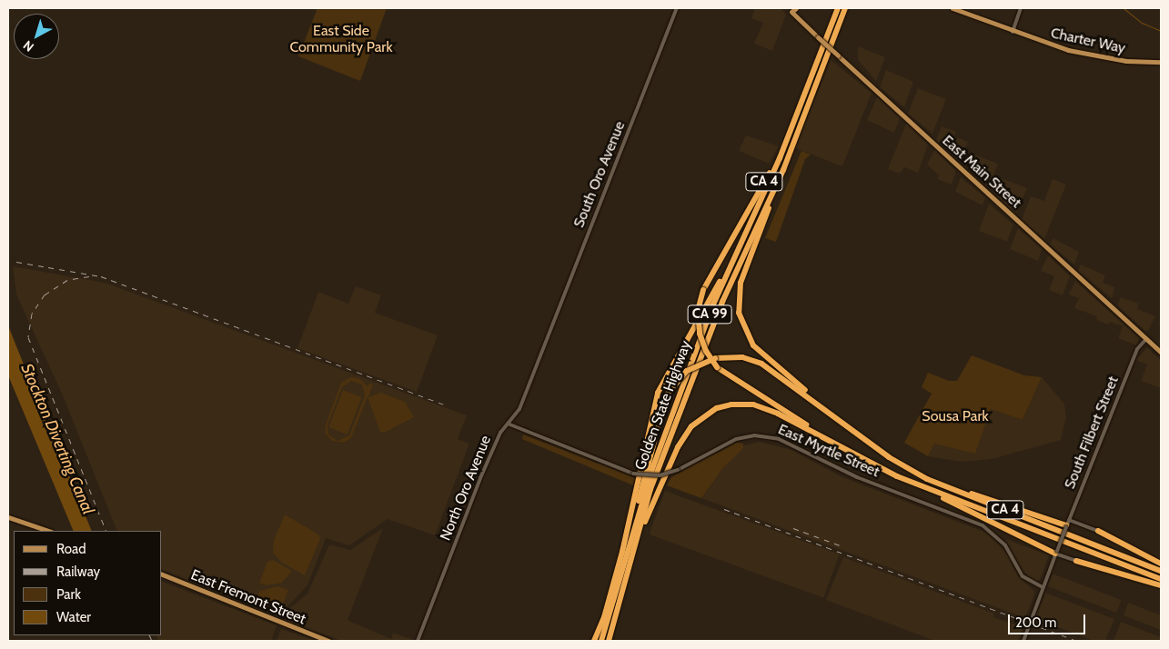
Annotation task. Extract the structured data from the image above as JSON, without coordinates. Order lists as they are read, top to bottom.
{
  "streets": {
    "highway": ["CA 4", "CA 99", "Golden State Highway"],
    "main road": ["Charter Way", "East Main Street", "East Fremont Street"],
    "street": [
      "South Oro Avenue",
      "South Filbert Street",
      "East Myrtle Street",
      "North Oro Avenue"
    ]
  },
  "crossings": [
    ["East Main Street", "South Filbert Street"],
    ["South Oro Avenue", "North Oro Avenue"],
    ["CA 4", "Golden State Highway"],
    ["South Filbert Street", "East Myrtle Street"],
    ["East Myrtle Street", "North Oro Avenue"]
  ],
  "water": ["Stockton Diverting Canal"],
  "parks": ["East Side Community Park", "Sousa Park"],
  "legend": [
    "Road",
    "Railway",
    "Park",
    "Water"
  ],
  "scale_bar": "200 m",
  "north": "bottom left"
}
